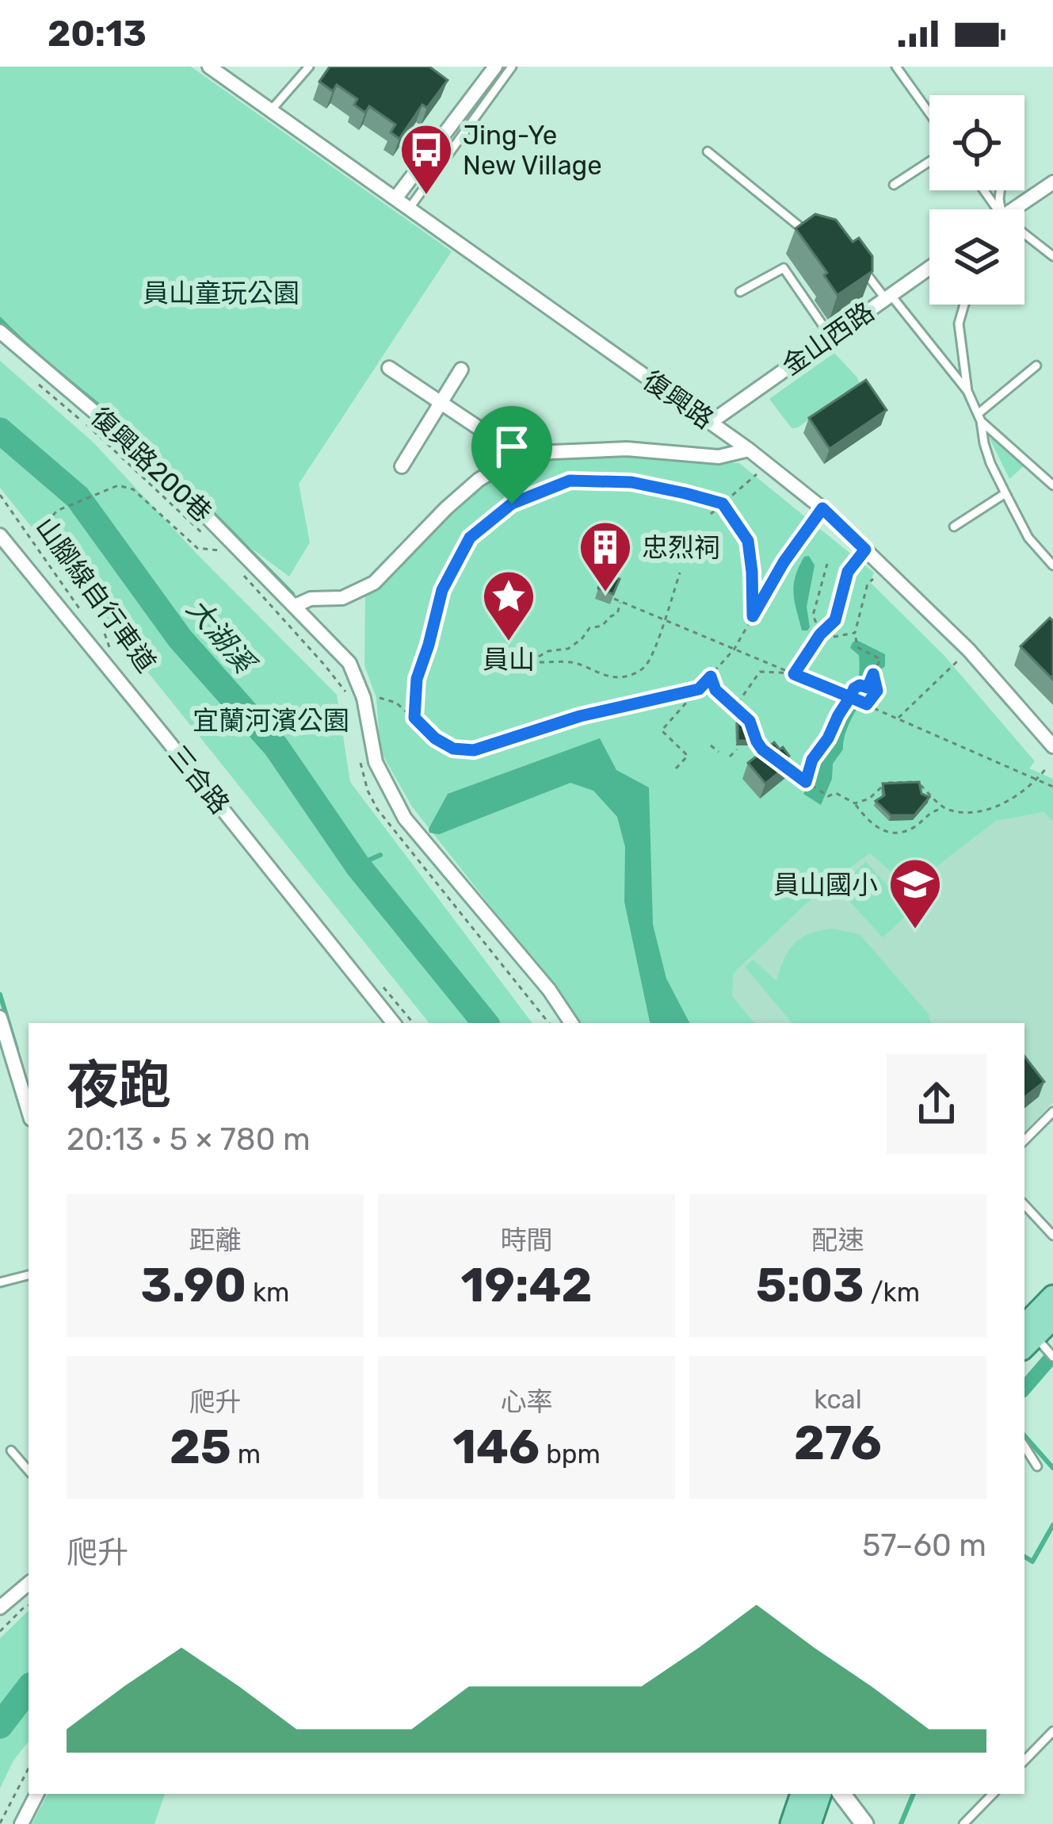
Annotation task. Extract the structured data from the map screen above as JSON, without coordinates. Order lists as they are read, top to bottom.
{
  "streets": {
    "street": [
      "金山西路",
      "復興路",
      "復興路200巷",
      "三合路"
    ],
    "path": ["山腳線自行車道"]
  },
  "crossings": [
    ["金山西路", "復興路"]
  ],
  "water": ["大湖溪"],
  "parks": ["員山童玩公園", "宜蘭河濱公園"],
  "places": {
    "bus stop": ["Jing-Ye New Village"],
    "building": ["忠烈祠"],
    "place": ["員山"],
    "school or university": ["員山國小"]
  },
  "page": {
    "status": "20:13",
    "heading": ["夜跑", "20:13 · 5 × 780 m"],
    "stats": [
      ["距離", "3.90 km"],
      ["時間", "19:42"],
      ["配速", "5:03 /km"],
      ["爬升", "25 m"],
      ["心率", "146 bpm"],
      ["kcal", "276"]
    ],
    "chart": ["爬升", "57–60 m"]
  }
}
